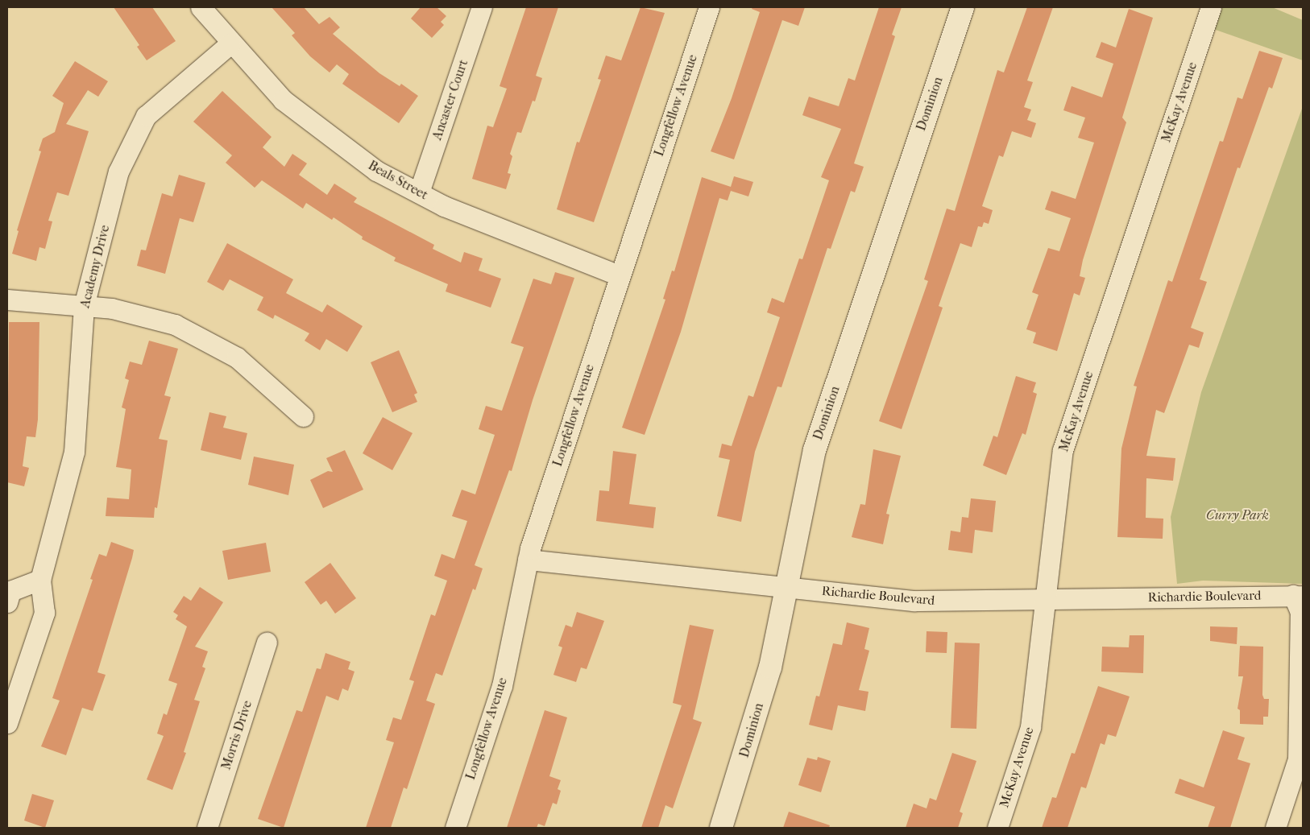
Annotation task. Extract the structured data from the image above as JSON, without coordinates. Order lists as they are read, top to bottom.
{
  "streets": {
    "street": [
      "Ancaster Court",
      "McKay Avenue",
      "Dominion",
      "Longfellow Avenue",
      "Beals Street",
      "Academy Drive",
      "Richardie Boulevard",
      "Morris Drive"
    ]
  },
  "crossings": [
    ["Ancaster Court", "Beals Street"],
    ["McKay Avenue", "Richardie Boulevard"],
    ["Dominion", "Richardie Boulevard"],
    ["Longfellow Avenue", "Beals Street"],
    ["Longfellow Avenue", "Richardie Boulevard"],
    ["Beals Street", "Academy Drive"]
  ],
  "parks": ["Curry Park"]
}
